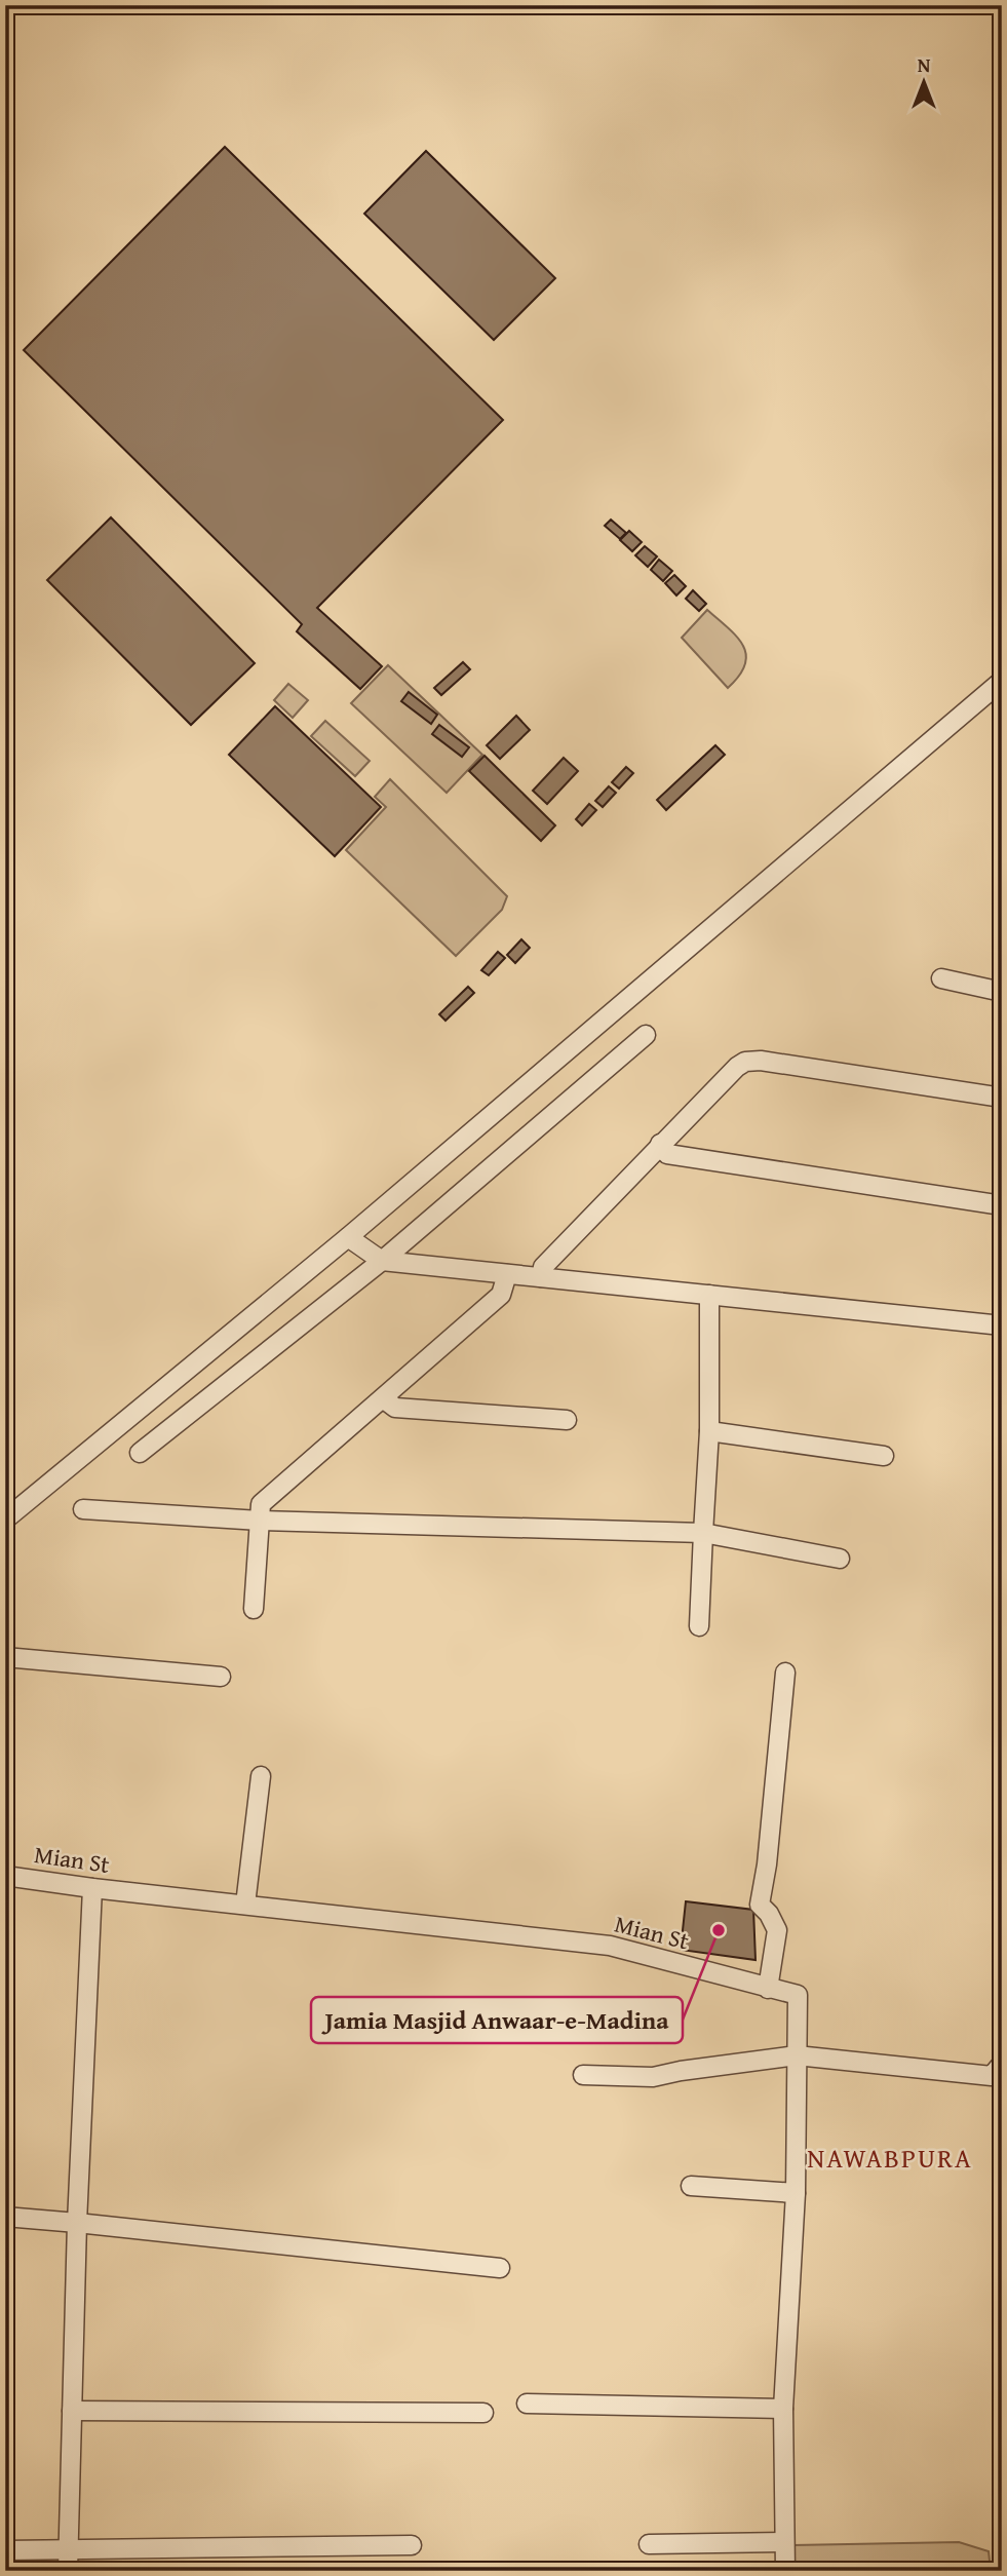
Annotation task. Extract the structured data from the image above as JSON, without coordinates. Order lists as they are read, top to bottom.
{
  "streets": {
    "street": ["Mian St"]
  },
  "districts": ["NAWABPURA"],
  "places": ["Jamia Masjid Anwaar-e-Madina"],
  "north": "top"
}
